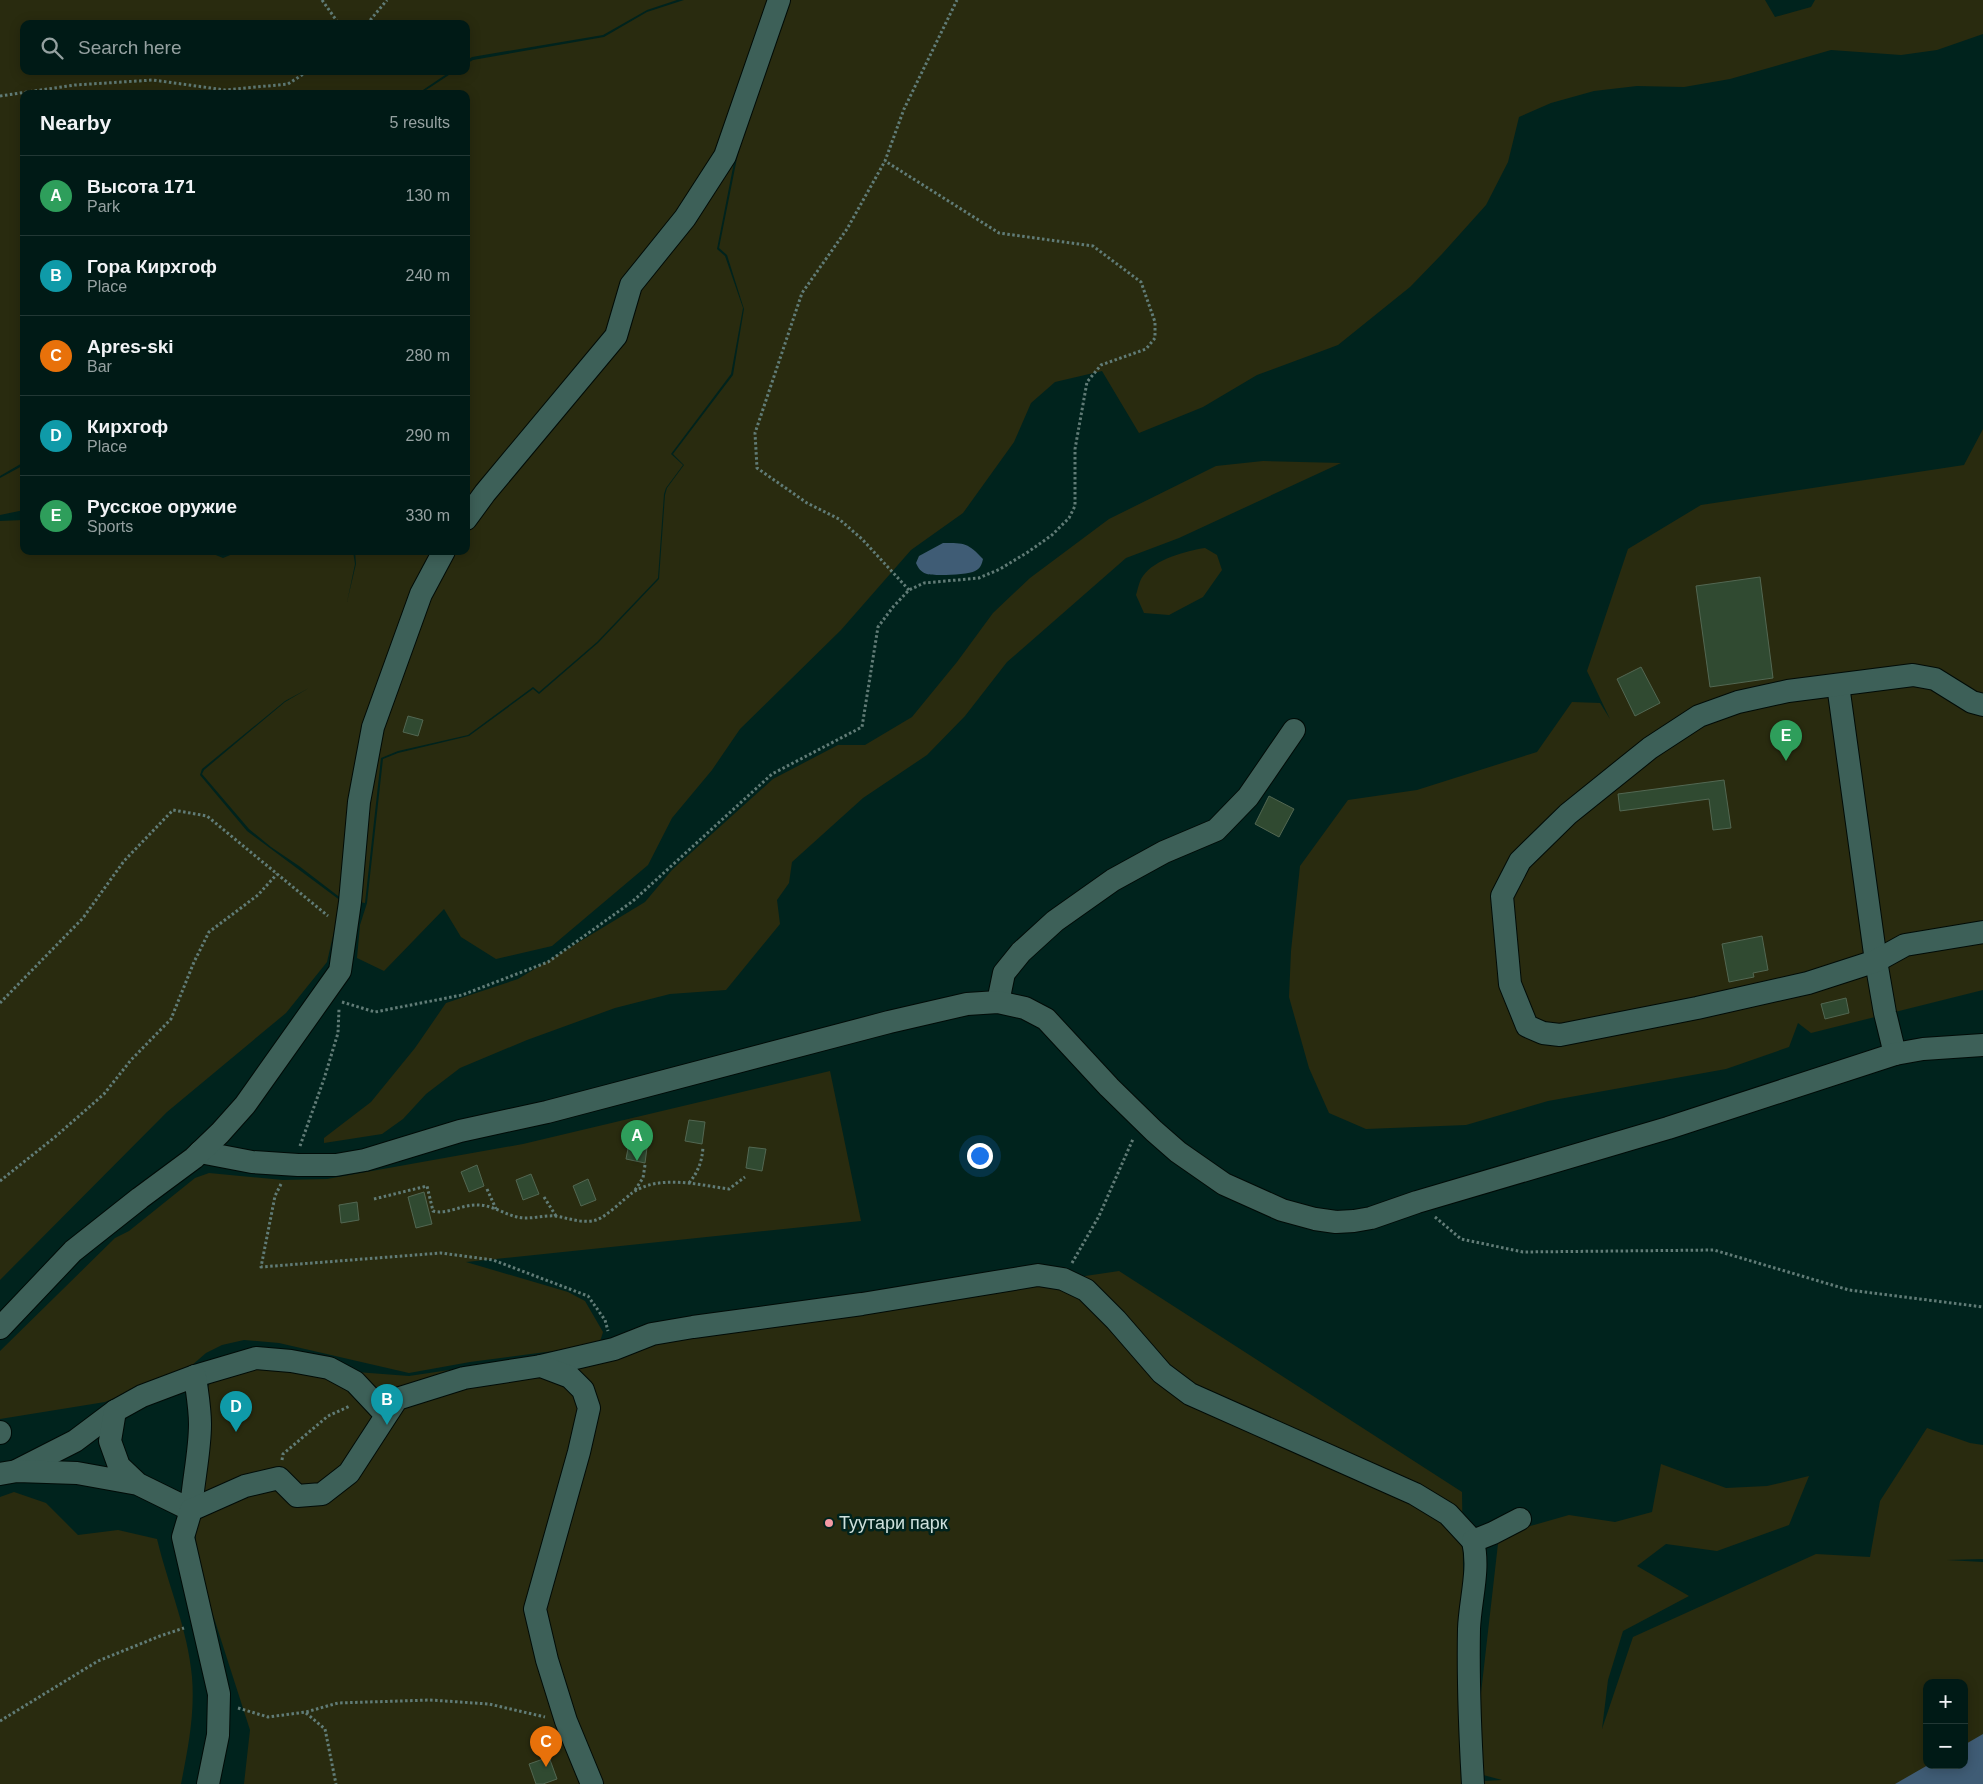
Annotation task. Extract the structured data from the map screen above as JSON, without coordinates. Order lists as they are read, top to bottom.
{
  "places": ["Туутари парк"],
  "page": {
    "search": "Search here",
    "heading": ["Nearby", "5 results"],
    "list": [
      {
        "mark": "A",
        "name": "Высота 171",
        "note": "Park",
        "value": "130 m"
      },
      {
        "mark": "B",
        "name": "Гора Кирхгоф",
        "note": "Place",
        "value": "240 m"
      },
      {
        "mark": "C",
        "name": "Apres-ski",
        "note": "Bar",
        "value": "280 m"
      },
      {
        "mark": "D",
        "name": "Кирхгоф",
        "note": "Place",
        "value": "290 m"
      },
      {
        "mark": "E",
        "name": "Русское оружие",
        "note": "Sports",
        "value": "330 m"
      }
    ],
    "pins": [
      "E",
      "A",
      "B",
      "D",
      "C"
    ],
    "map_buttons": ["+", "−"]
  }
}
